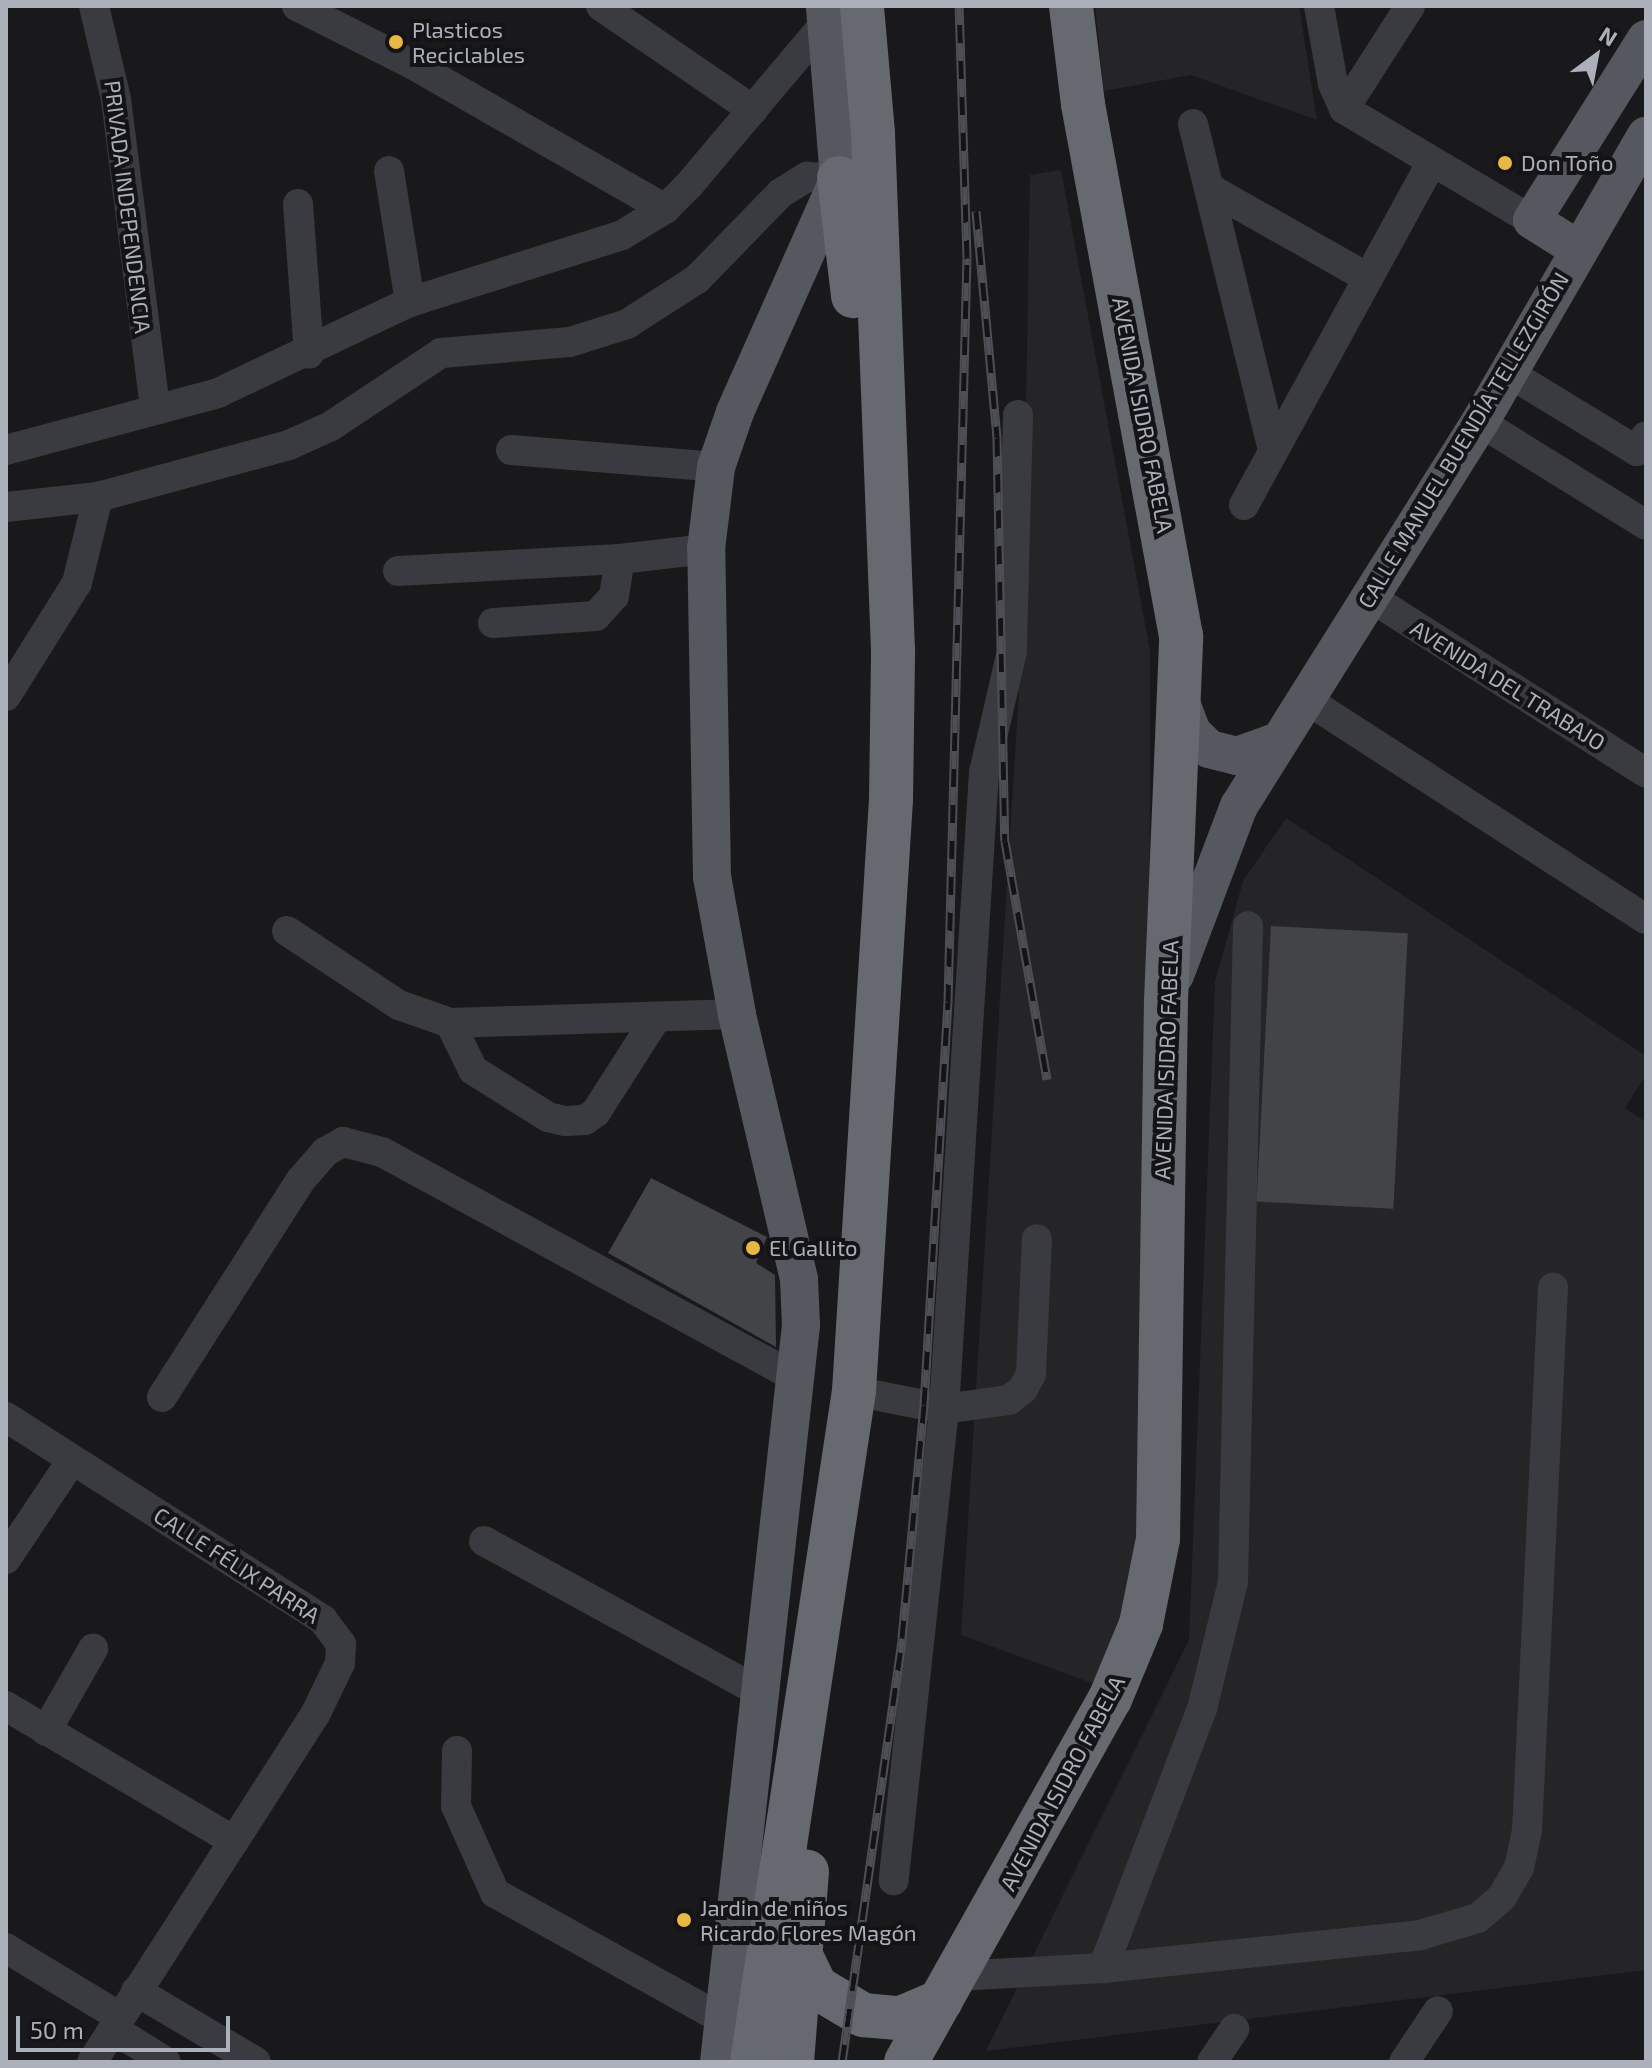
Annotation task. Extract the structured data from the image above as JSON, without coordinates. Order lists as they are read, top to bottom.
{
  "streets": {
    "highway": ["AVENIDA ISIDRO FABELA"],
    "main road": ["CALLE MANUEL BUENDÍA TELLEZGIRÓN"],
    "street": ["PRIVADA INDEPENDENCIA", "AVENIDA DEL TRABAJO", "CALLE FÉLIX PARRA"]
  },
  "crossings": [
    ["AVENIDA ISIDRO FABELA", "CALLE MANUEL BUENDÍA TELLEZGIRÓN"],
    ["CALLE MANUEL BUENDÍA TELLEZGIRÓN", "AVENIDA DEL TRABAJO"]
  ],
  "places": [
    "Plasticos Reciclables",
    "Don Toño",
    "El Gallito",
    "Jardin de niños Ricardo Flores Magón"
  ],
  "scale_bar": "50 m",
  "north": "top right"
}
